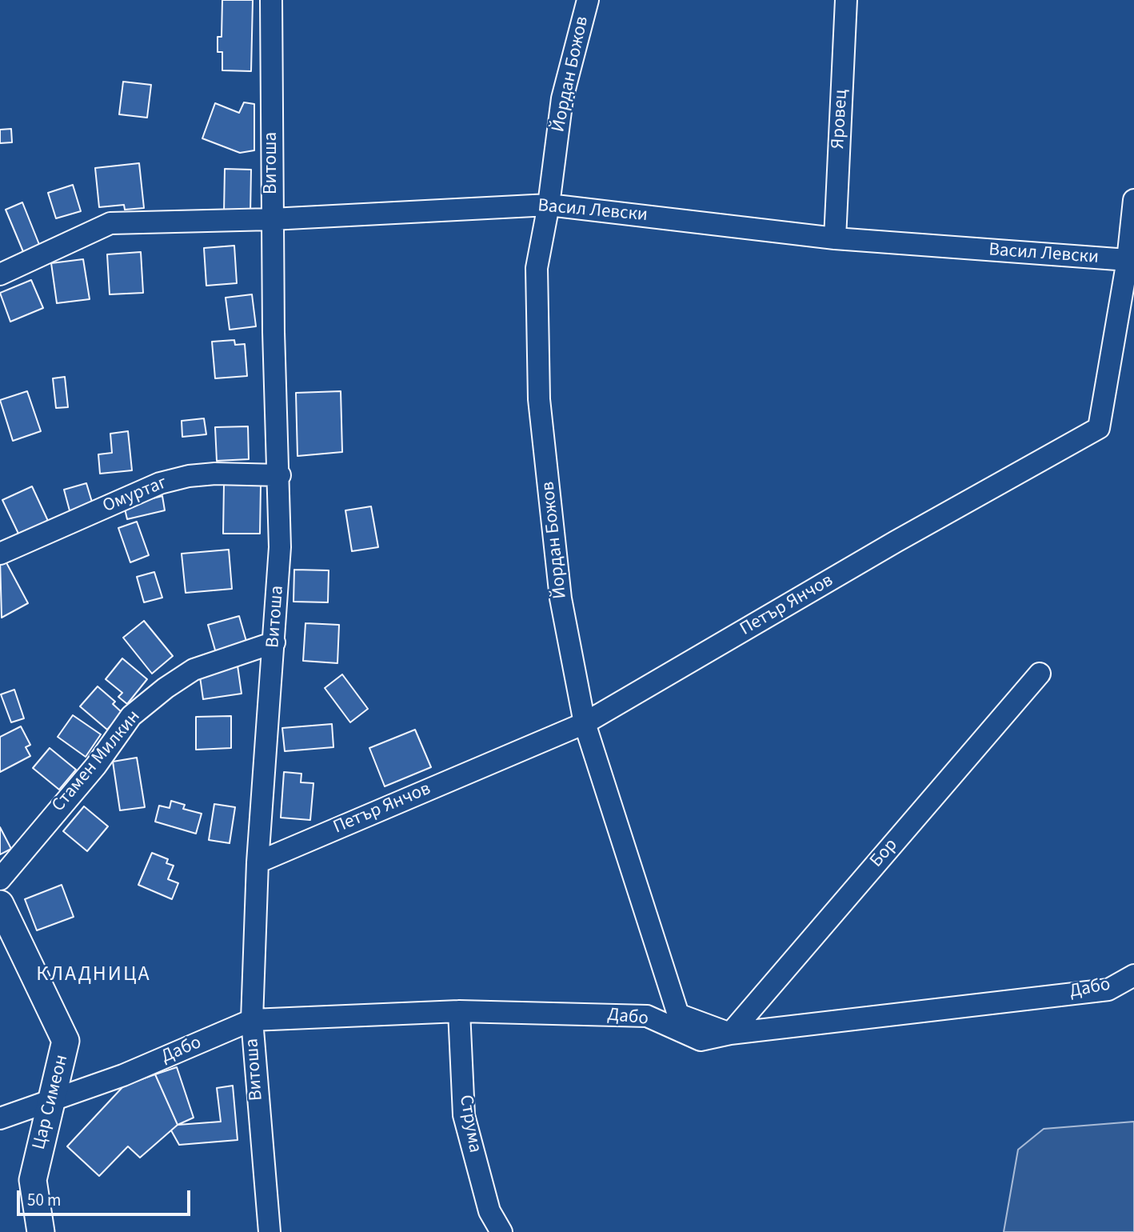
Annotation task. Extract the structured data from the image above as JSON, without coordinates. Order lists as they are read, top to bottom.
{
  "streets": {
    "street": [
      "Йордан Божов",
      "Яровец",
      "Витоша",
      "Васил Левски",
      "Омуртаг",
      "Петър Янчов",
      "Стамен Милкин",
      "Бор",
      "Дабо",
      "Цар Симеон",
      "Струма"
    ]
  },
  "crossings": [
    ["Йордан Божов", "Васил Левски"],
    ["Йордан Божов", "Петър Янчов"],
    ["Йордан Божов", "Бор"],
    ["Йордан Божов", "Дабо"],
    ["Яровец", "Васил Левски"],
    ["Витоша", "Васил Левски"],
    ["Витоша", "Омуртаг"],
    ["Витоша", "Петър Янчов"],
    ["Витоша", "Стамен Милкин"],
    ["Витоша", "Дабо"],
    ["Васил Левски", "Петър Янчов"],
    ["Бор", "Дабо"],
    ["Дабо", "Цар Симеон"],
    ["Дабо", "Струма"]
  ],
  "districts": ["КЛАДНИЦА"],
  "scale_bar": "50 m"
}
